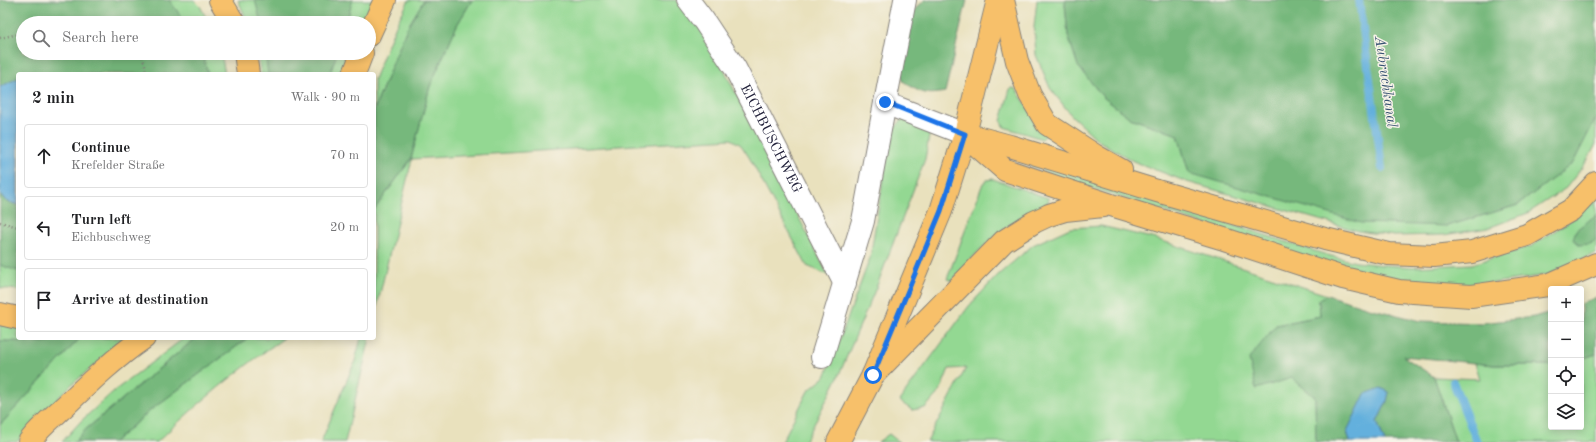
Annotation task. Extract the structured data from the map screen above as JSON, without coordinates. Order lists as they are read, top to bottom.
{
  "streets": {
    "lane": ["EICHBUSCHWEG"]
  },
  "water": ["Aubruchkanal"],
  "page": {
    "search": "Search here",
    "heading": ["2 min", "Walk · 90 m"],
    "list": [
      ["Continue", "Krefelder Straße", "70 m"],
      ["Turn left", "Eichbuschweg", "20 m"],
      "Arrive at destination"
    ],
    "map_buttons": ["+", "−"]
  }
}
